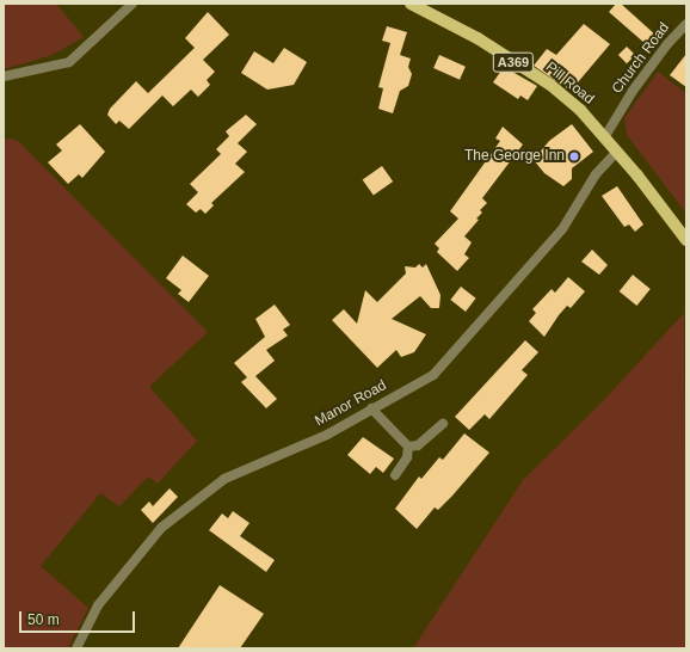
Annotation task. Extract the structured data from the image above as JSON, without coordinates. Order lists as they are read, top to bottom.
{
  "streets": {
    "main road": ["A369", "Pill Road"],
    "street": ["Church Road", "Manor Road"]
  },
  "crossings": [
    ["Church Road", "A369"],
    ["Church Road", "Pill Road"],
    ["A369", "Pill Road"],
    ["A369", "Manor Road"]
  ],
  "places": ["The George Inn"],
  "scale_bar": "50 m"
}
